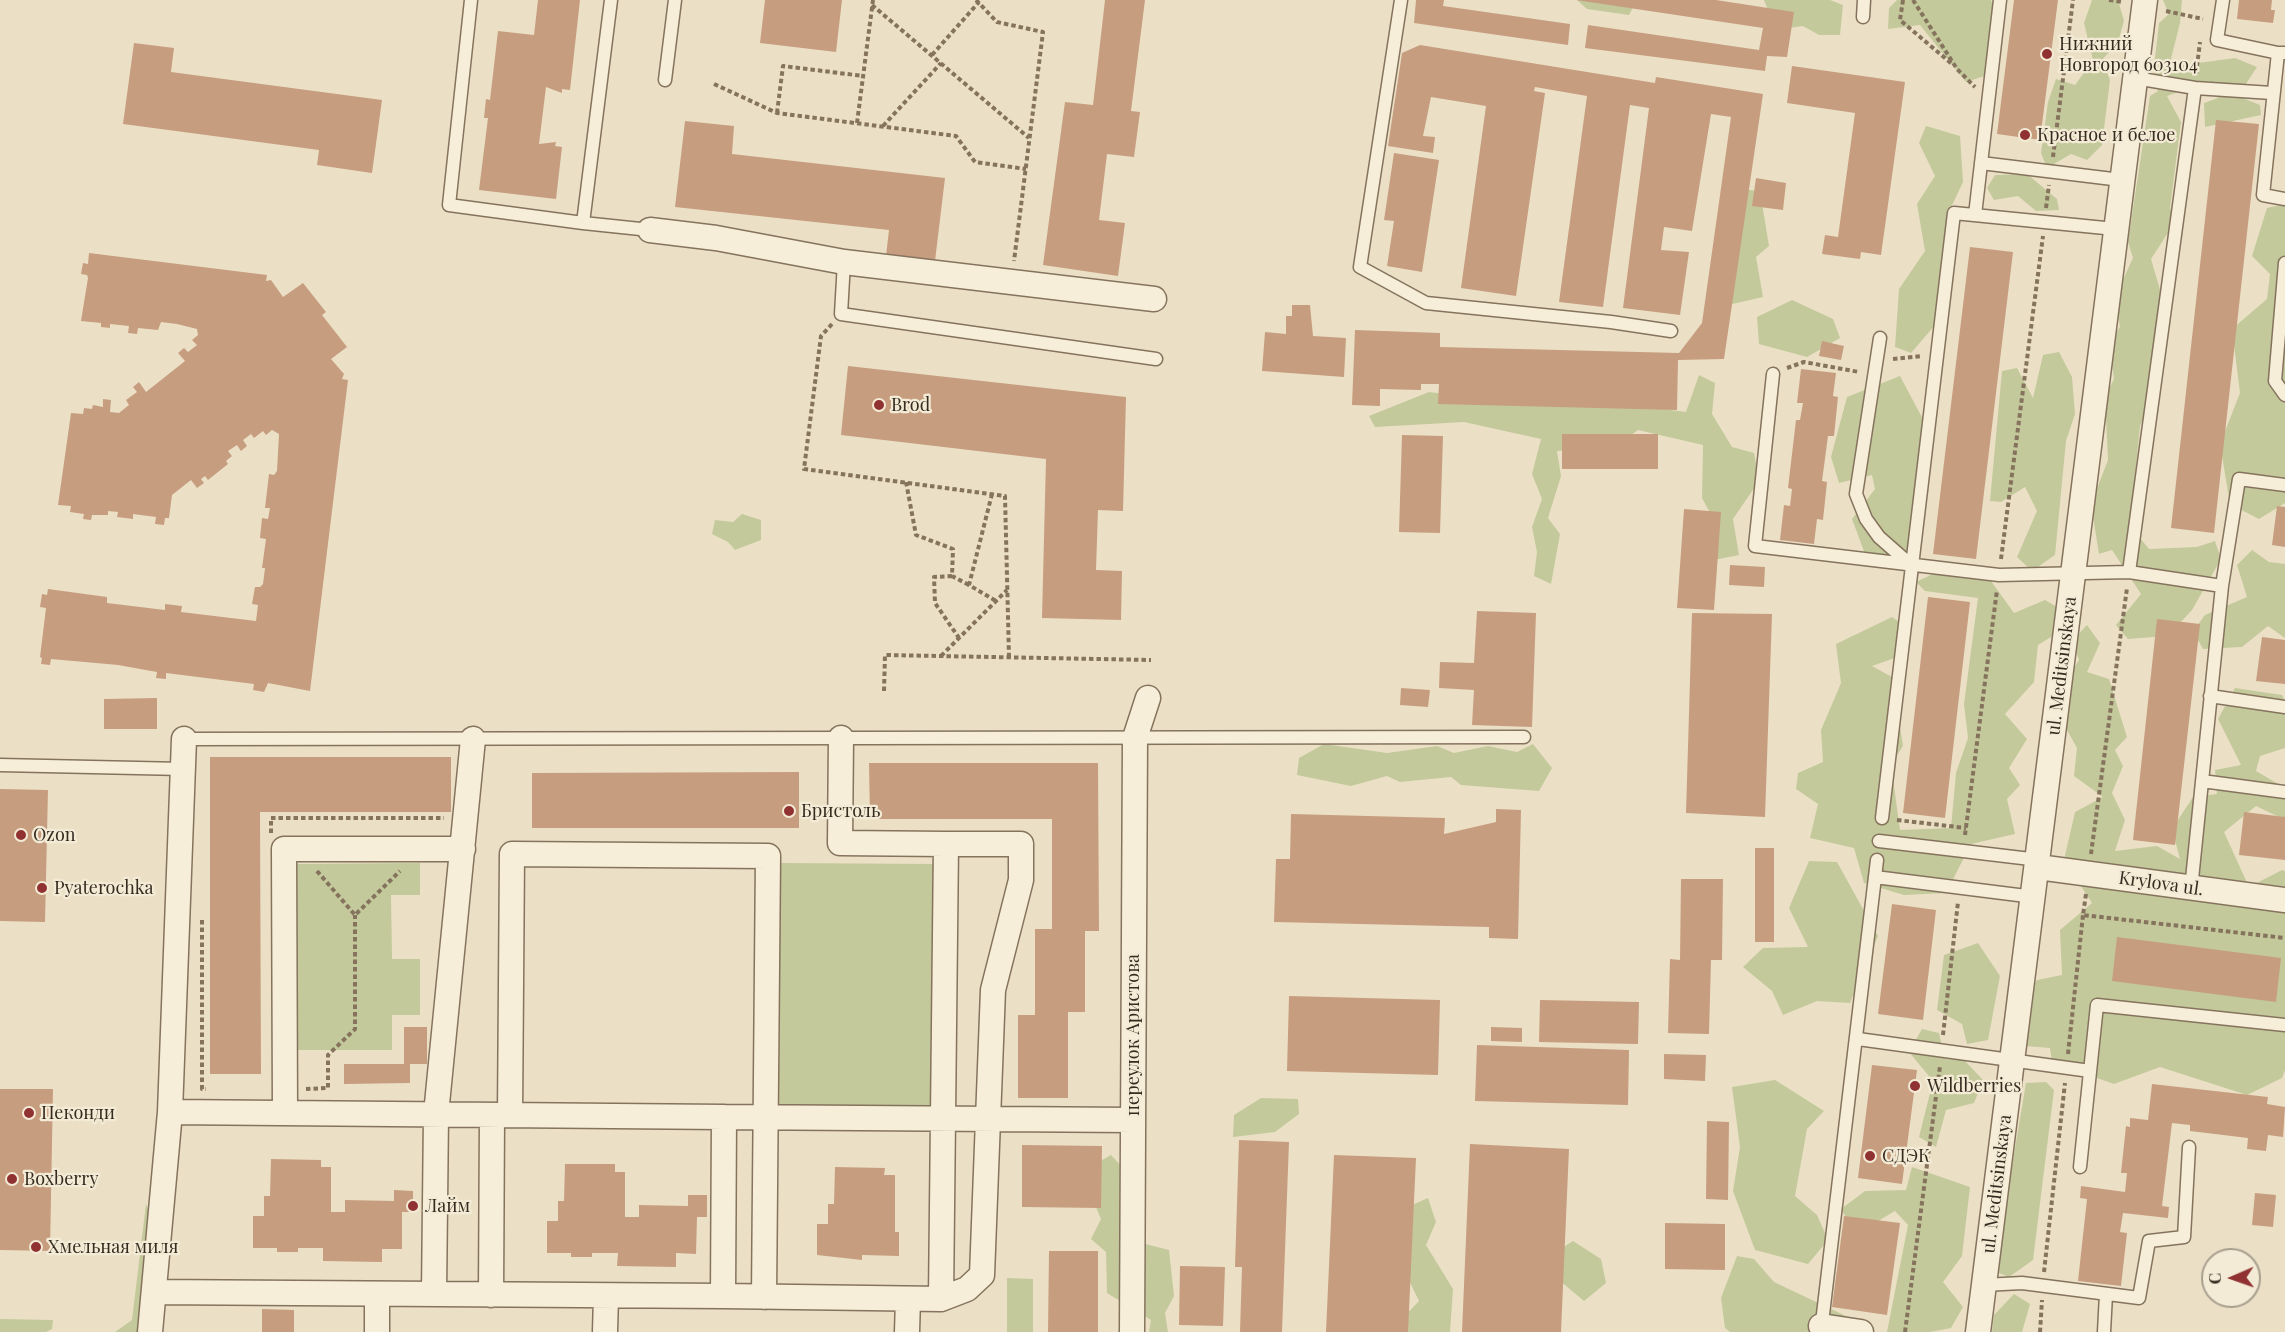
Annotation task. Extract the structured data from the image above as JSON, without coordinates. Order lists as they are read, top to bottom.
{
  "streets": {
    "street": ["ul. Meditsinskaya", "Krylova ul.", "переулок Аристова"]
  },
  "crossings": [
    ["ul. Meditsinskaya", "Krylova ul."]
  ],
  "places": [
    "Нижний Новгород 603104",
    "Красное и белое",
    "Brod",
    "Бристоль",
    "Ozon",
    "Pyaterochka",
    "Wildberries",
    "Пеконди",
    "СДЭК",
    "Boxberry",
    "Лайм",
    "Хмельная миля"
  ],
  "north": "left"
}
